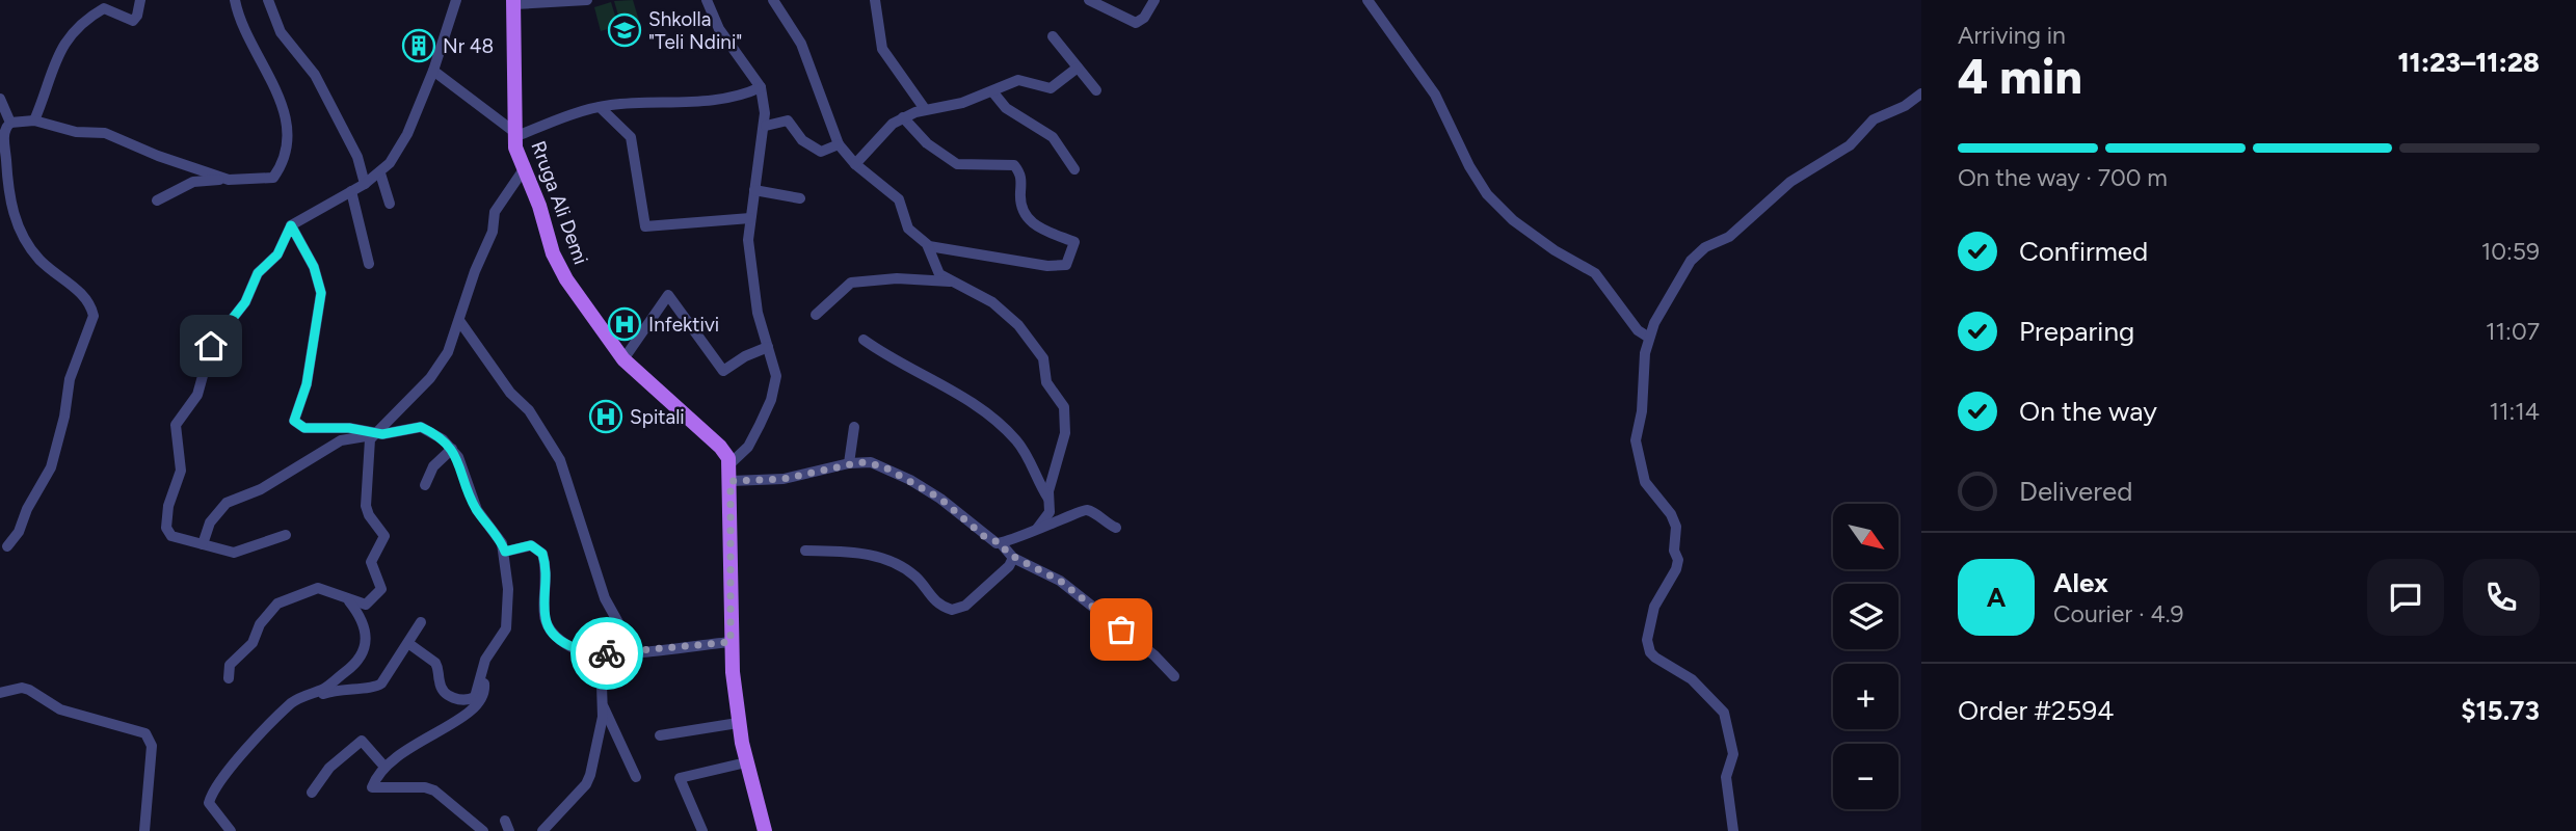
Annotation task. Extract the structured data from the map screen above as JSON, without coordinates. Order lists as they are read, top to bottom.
{
  "streets": {
    "main road": ["Rruga Ali Demi"]
  },
  "places": {
    "school or university": ["Shkolla \"Teli Ndini\""],
    "building": ["Nr 48"],
    "hospital": ["Infektivi", "Spitali"]
  },
  "north": "bottom right",
  "page": {
    "heading": ["4 min", "Arriving in", "11:23–11:28"],
    "panel": [
      "Alex",
      "Courier · 4.9",
      "Order #2594",
      "$15.73"
    ],
    "bar": "On the way · 700 m",
    "list": [
      ["Confirmed", "10:59"],
      ["Preparing", "11:07"],
      ["On the way", "11:14"],
      "Delivered"
    ],
    "map_buttons": ["+", "−"],
    "round": "A"
  }
}
